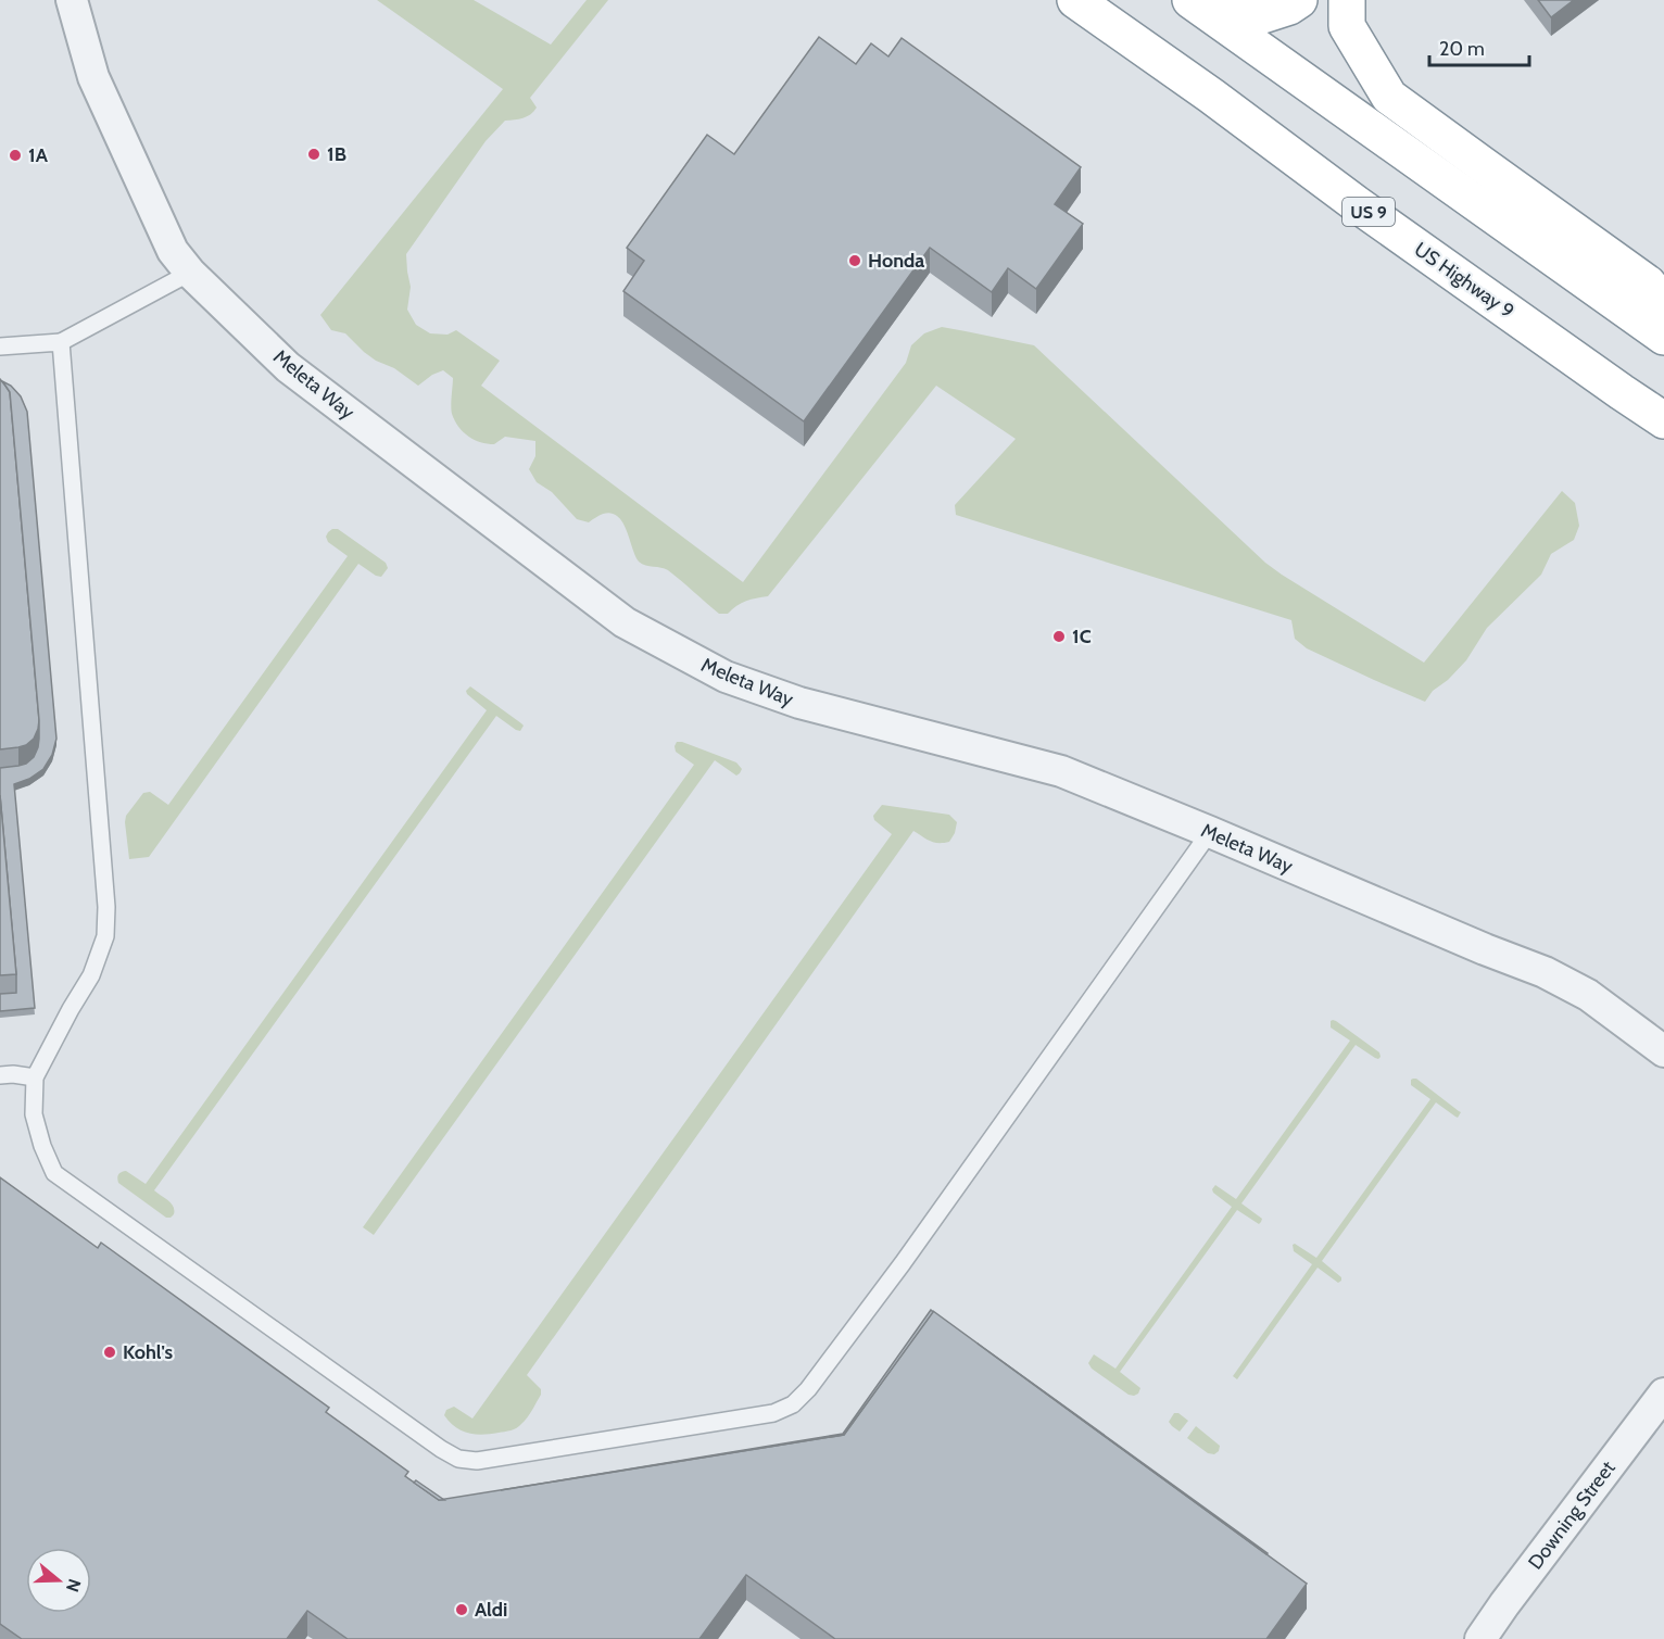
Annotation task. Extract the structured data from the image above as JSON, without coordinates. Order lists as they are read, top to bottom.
{
  "streets": {
    "highway": ["US 9", "US Highway 9"],
    "street": ["Meleta Way", "Downing Street"]
  },
  "places": [
    "1B",
    "1A",
    "Honda",
    "1C",
    "Kohl's",
    "Aldi"
  ],
  "scale_bar": "20 m",
  "north": "right"
}
